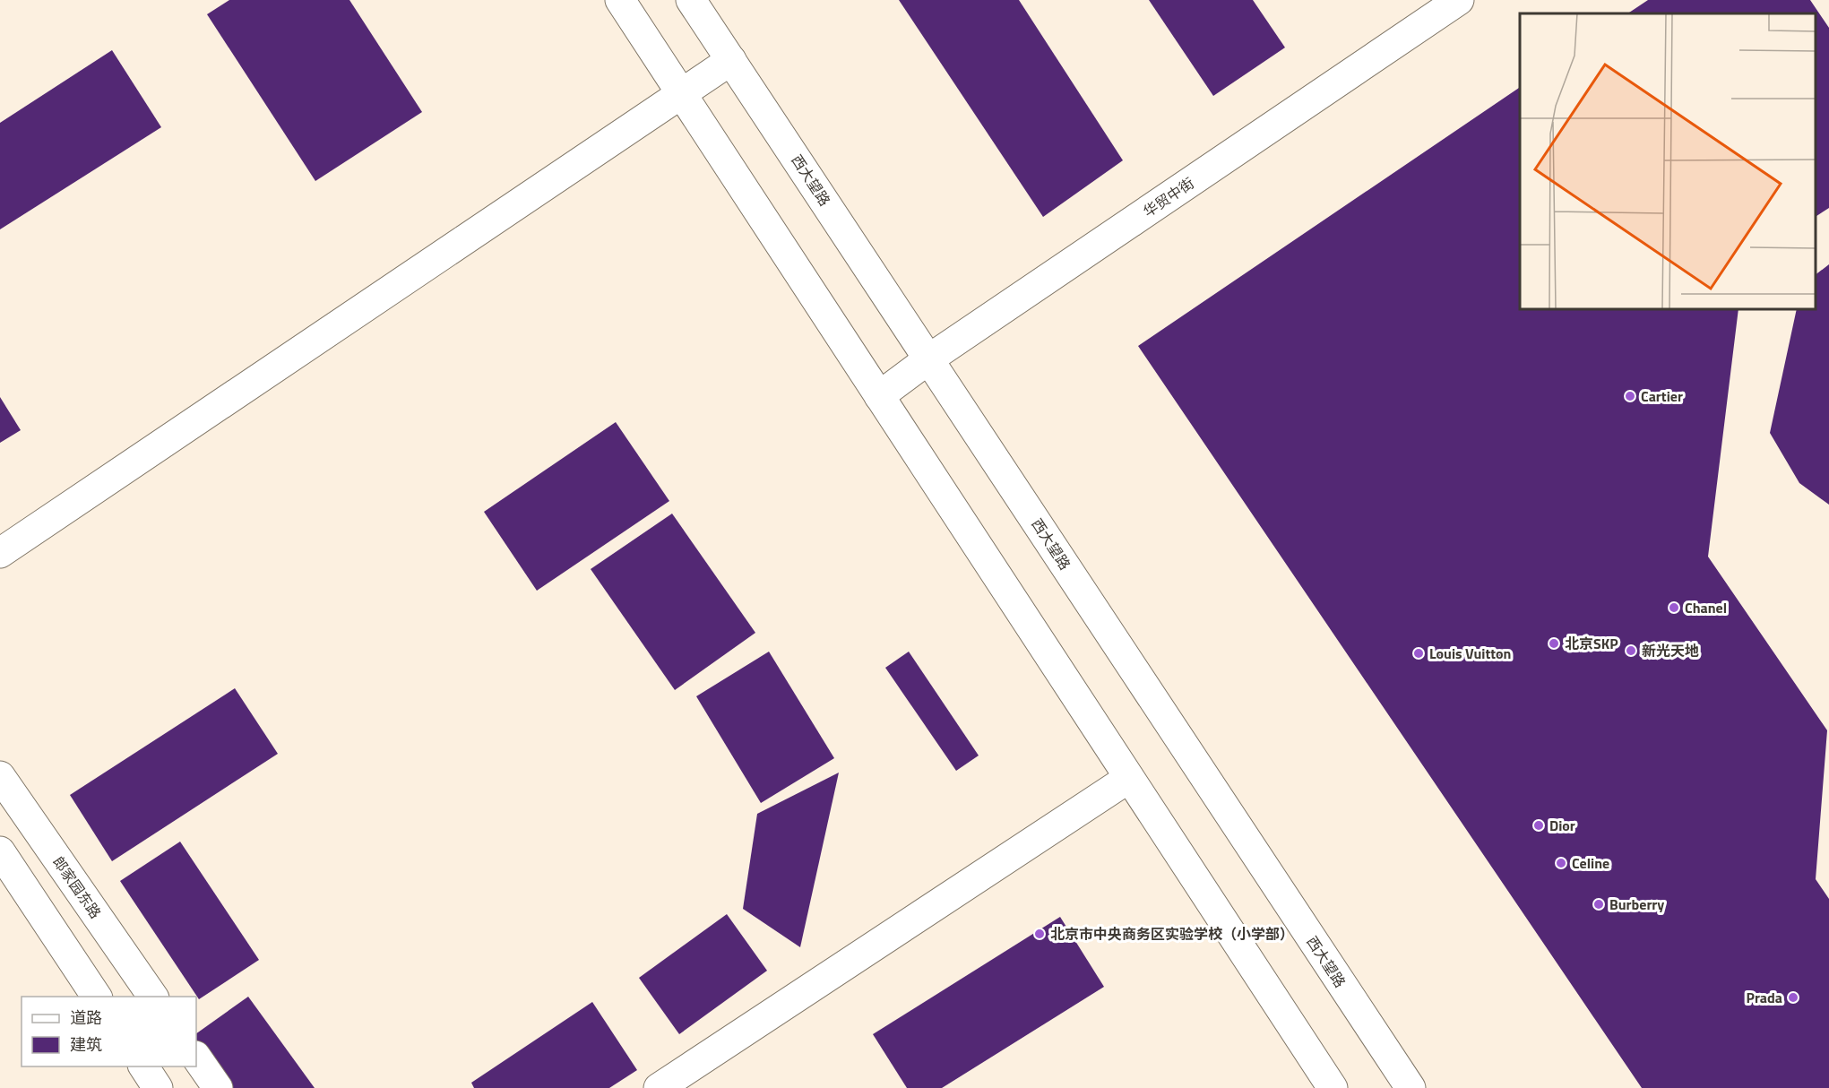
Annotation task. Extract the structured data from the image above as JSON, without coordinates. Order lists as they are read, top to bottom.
{
  "streets": {
    "street": ["西大望路", "华贸中街", "郎家园东路"]
  },
  "crossings": [
    ["西大望路", "华贸中街"]
  ],
  "places": [
    "Cartier",
    "Chanel",
    "北京SKP",
    "新光天地",
    "Louis Vuitton",
    "Dior",
    "Celine",
    "Burberry",
    "北京市中央商务区实验学校（小学部）",
    "Prada"
  ],
  "legend": ["道路", "建筑"]
}
